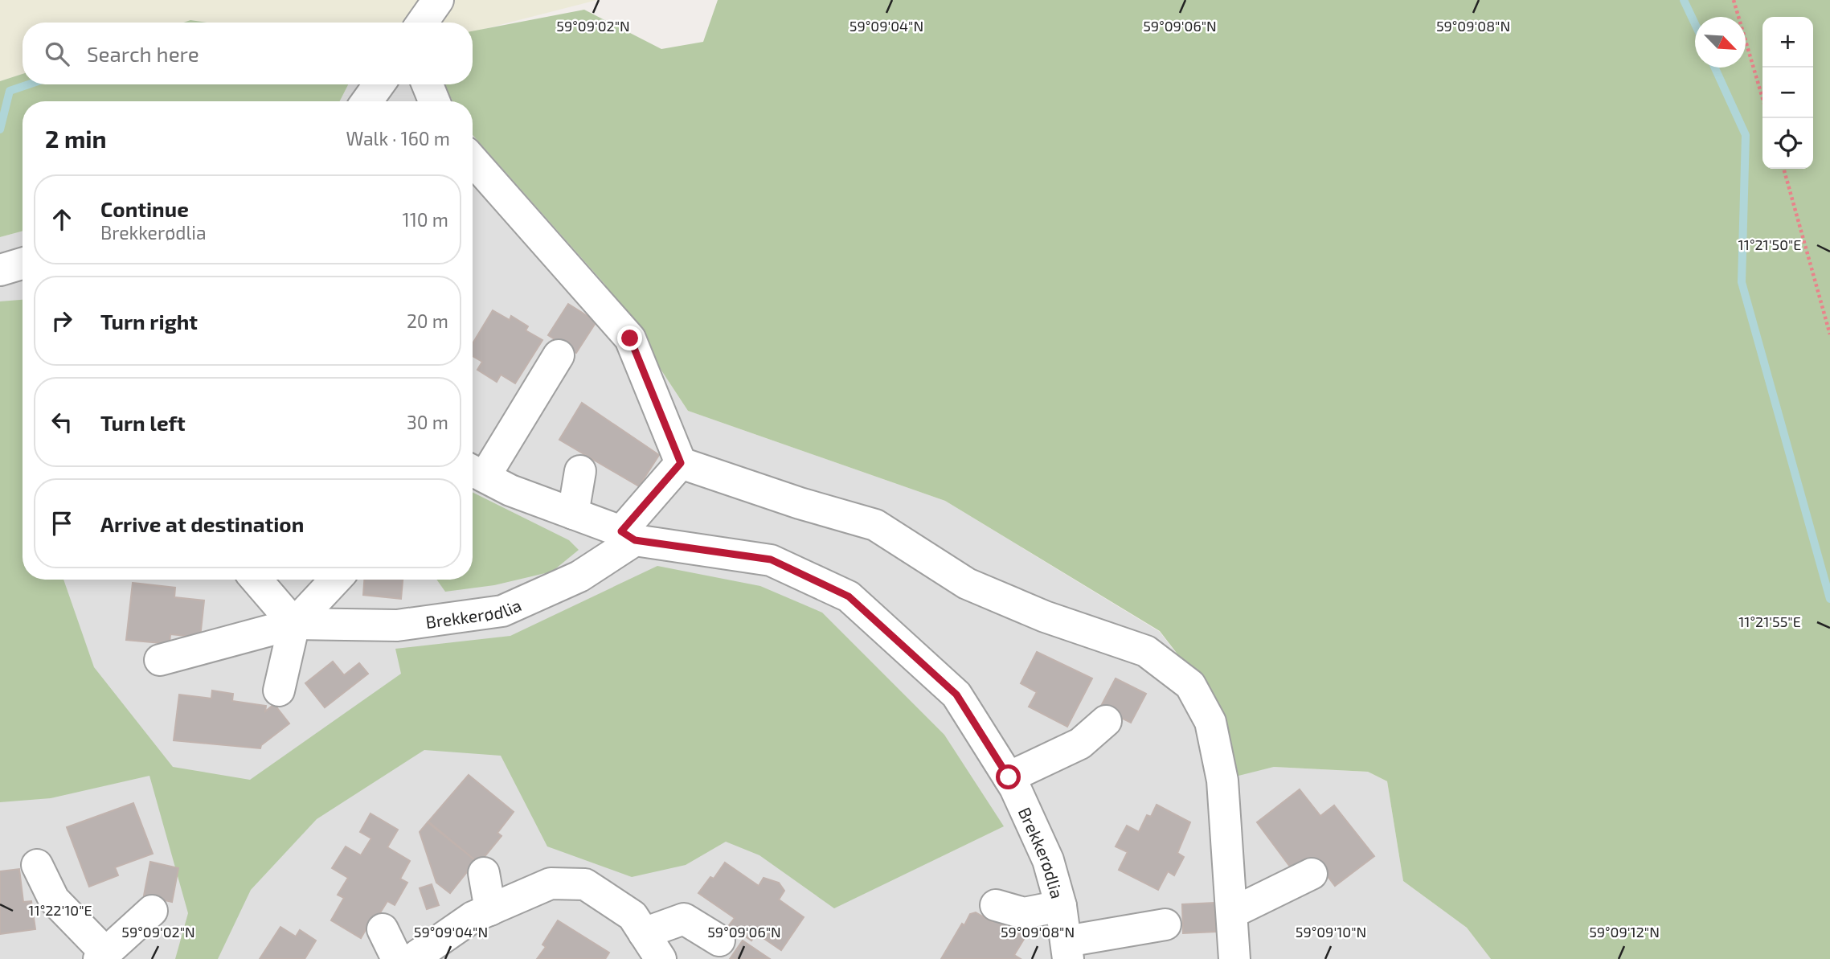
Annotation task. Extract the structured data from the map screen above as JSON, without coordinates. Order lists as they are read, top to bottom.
{
  "streets": {
    "street": ["Brekkerødlia"]
  },
  "north": "bottom right",
  "page": {
    "map_buttons": ["+", "−"],
    "search": "Search here",
    "heading": ["2 min", "Walk · 160 m"],
    "list": [
      ["Continue", "Brekkerødlia", "110 m"],
      ["Turn right", "20 m"],
      ["Turn left", "30 m"],
      "Arrive at destination"
    ]
  },
  "coordinates": [
    "59°09'02\"N",
    "59°09'04\"N",
    "59°09'08\"N",
    "59°09'06\"N",
    "11°21'50\"E",
    "11°21'55\"E",
    "11°22'10\"E",
    "59°09'10\"N",
    "59°09'12\"N"
  ]
}
